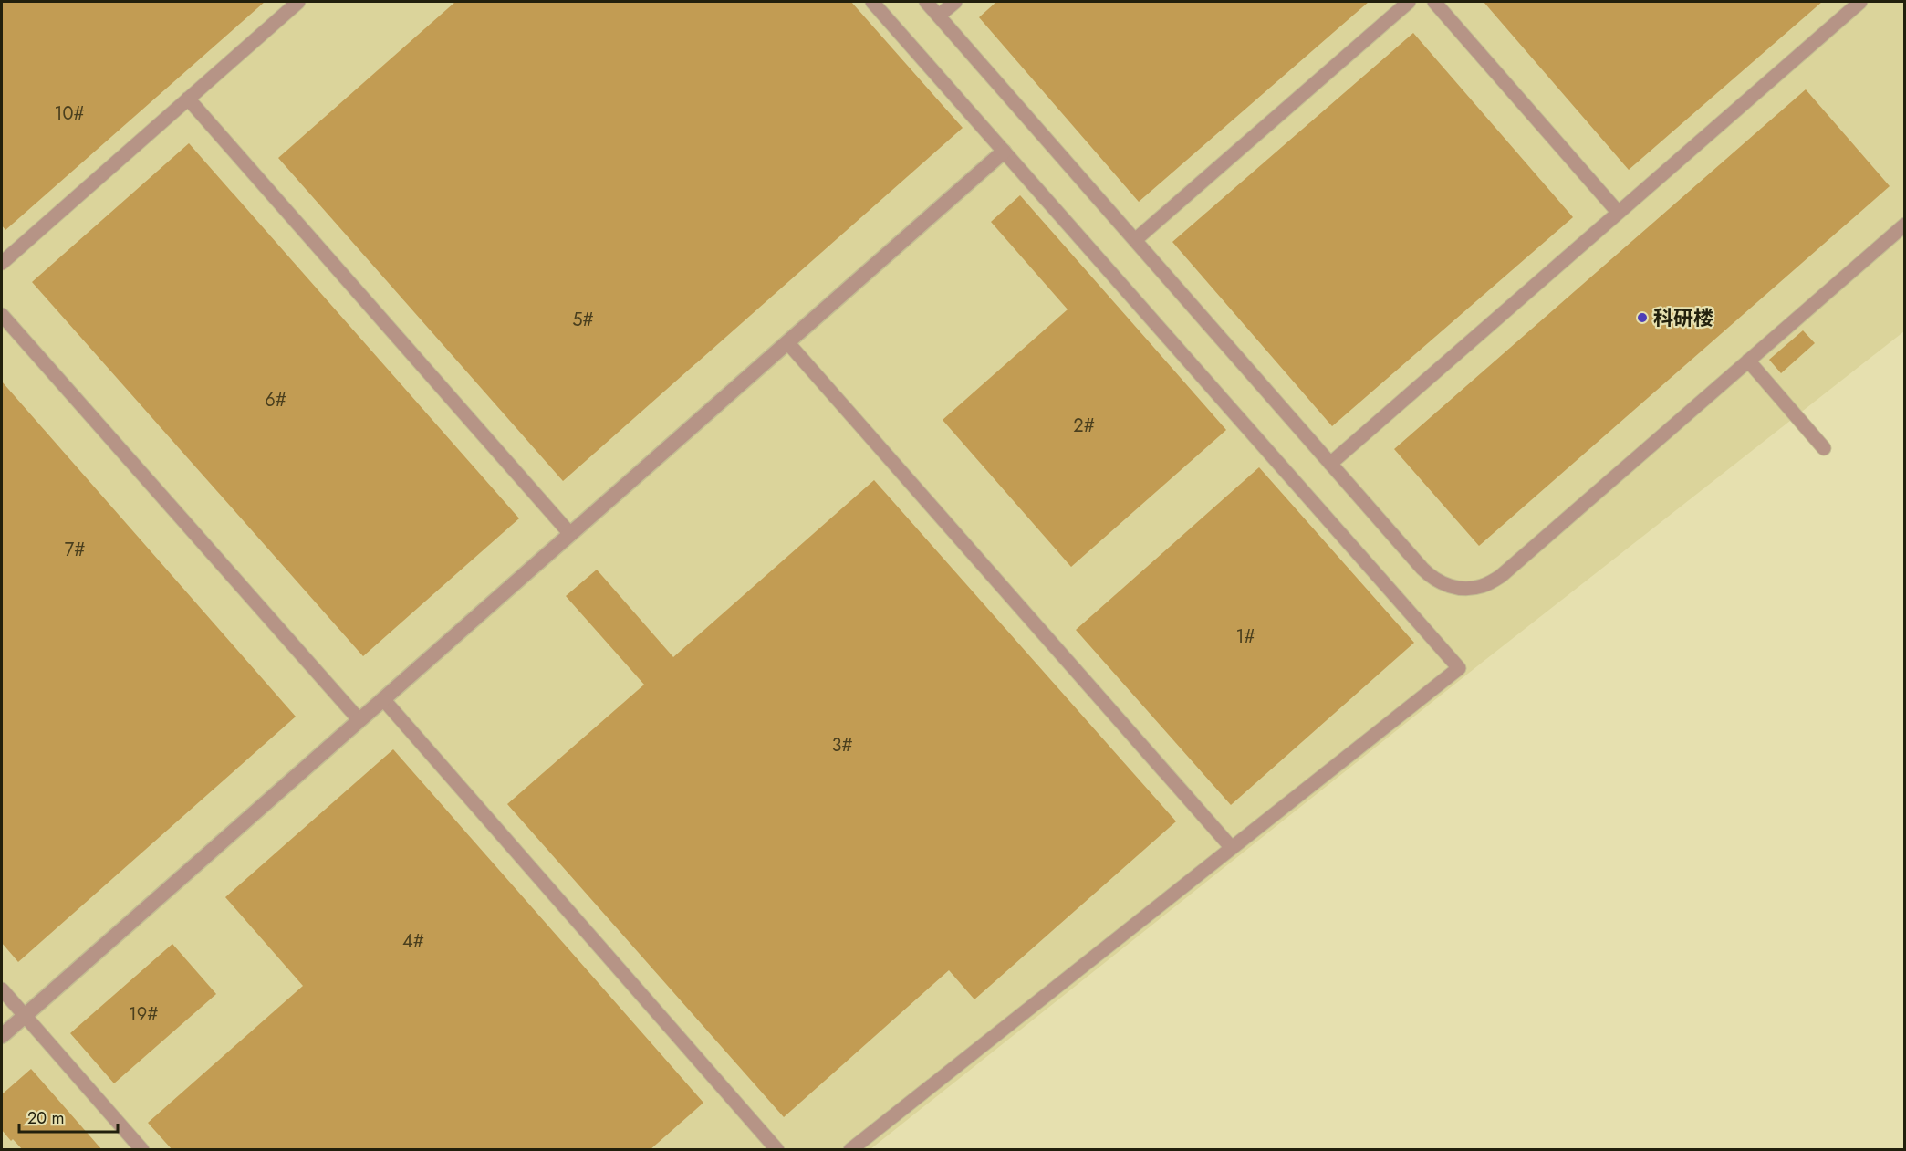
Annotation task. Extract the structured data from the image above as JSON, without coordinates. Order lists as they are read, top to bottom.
{
  "places": ["科研楼"],
  "house_numbers": [
    "10#",
    "5#",
    "6#",
    "2#",
    "7#",
    "1#",
    "3#",
    "4#",
    "19#"
  ],
  "scale_bar": "20 m"
}
